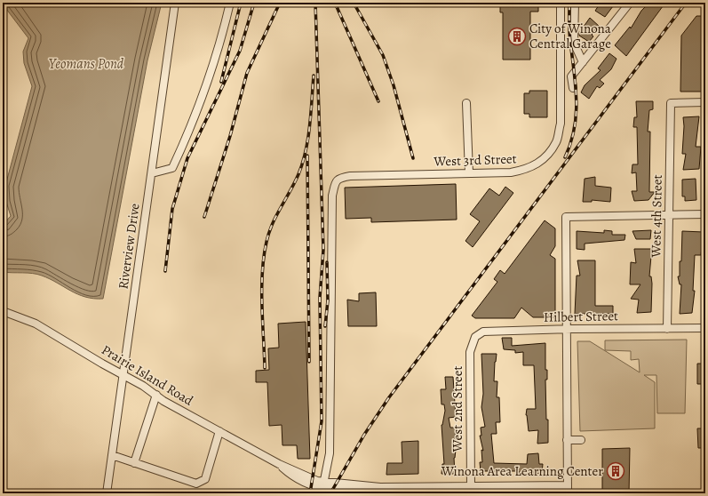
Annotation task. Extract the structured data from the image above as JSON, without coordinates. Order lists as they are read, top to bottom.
{
  "streets": {
    "street": [
      "West 3rd Street",
      "West 4th Street",
      "Riverview Drive",
      "Hilbert Street",
      "Prairie Island Road",
      "West 2nd Street"
    ]
  },
  "crossings": [
    ["West 3rd Street", "Prairie Island Road"],
    ["West 4th Street", "Hilbert Street"],
    ["Riverview Drive", "Prairie Island Road"],
    ["Hilbert Street", "West 2nd Street"],
    ["Prairie Island Road", "West 2nd Street"]
  ],
  "water": ["Yeomans Pond"],
  "places": {
    "building": ["City of Winona Central Garage", "Winona Area Learning Center"]
  }
}
